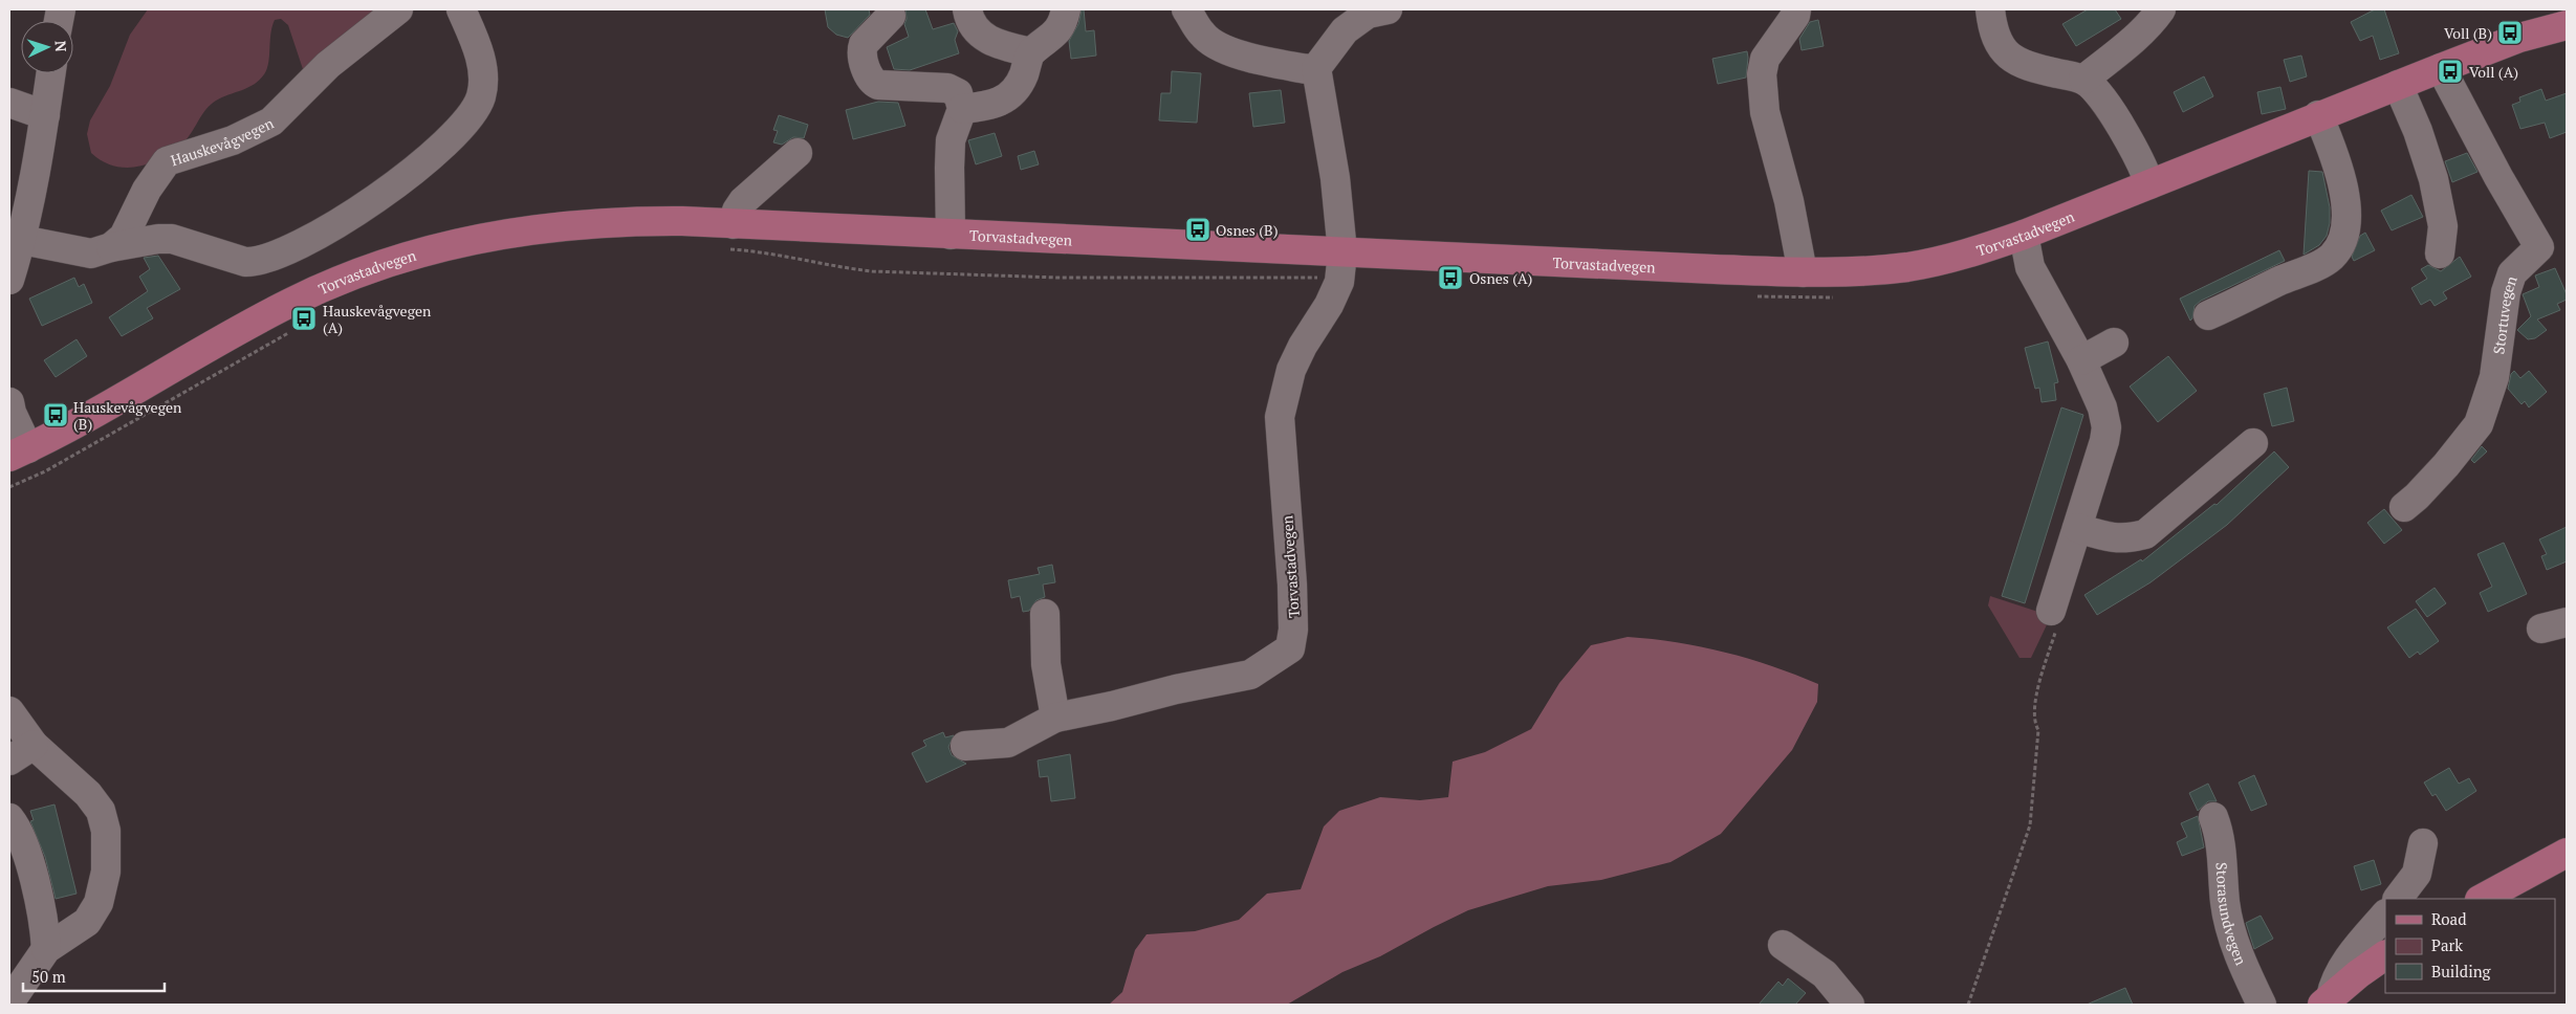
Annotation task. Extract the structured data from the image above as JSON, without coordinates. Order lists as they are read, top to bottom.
{
  "streets": {
    "main road": ["Torvastadvegen"],
    "street": ["Hauskevågvegen", "Stortuvegen", "Storasundvegen"]
  },
  "crossings": [
    ["Torvastadvegen", "Stortuvegen"]
  ],
  "places": {
    "bus stop": [
      "Voll (B)",
      "Voll (A)",
      "Osnes (B)",
      "Osnes (A)",
      "Hauskevågvegen (A)",
      "Hauskevågvegen (B)"
    ]
  },
  "legend": ["Road", "Park", "Building"],
  "scale_bar": "50 m",
  "north": "right"
}
